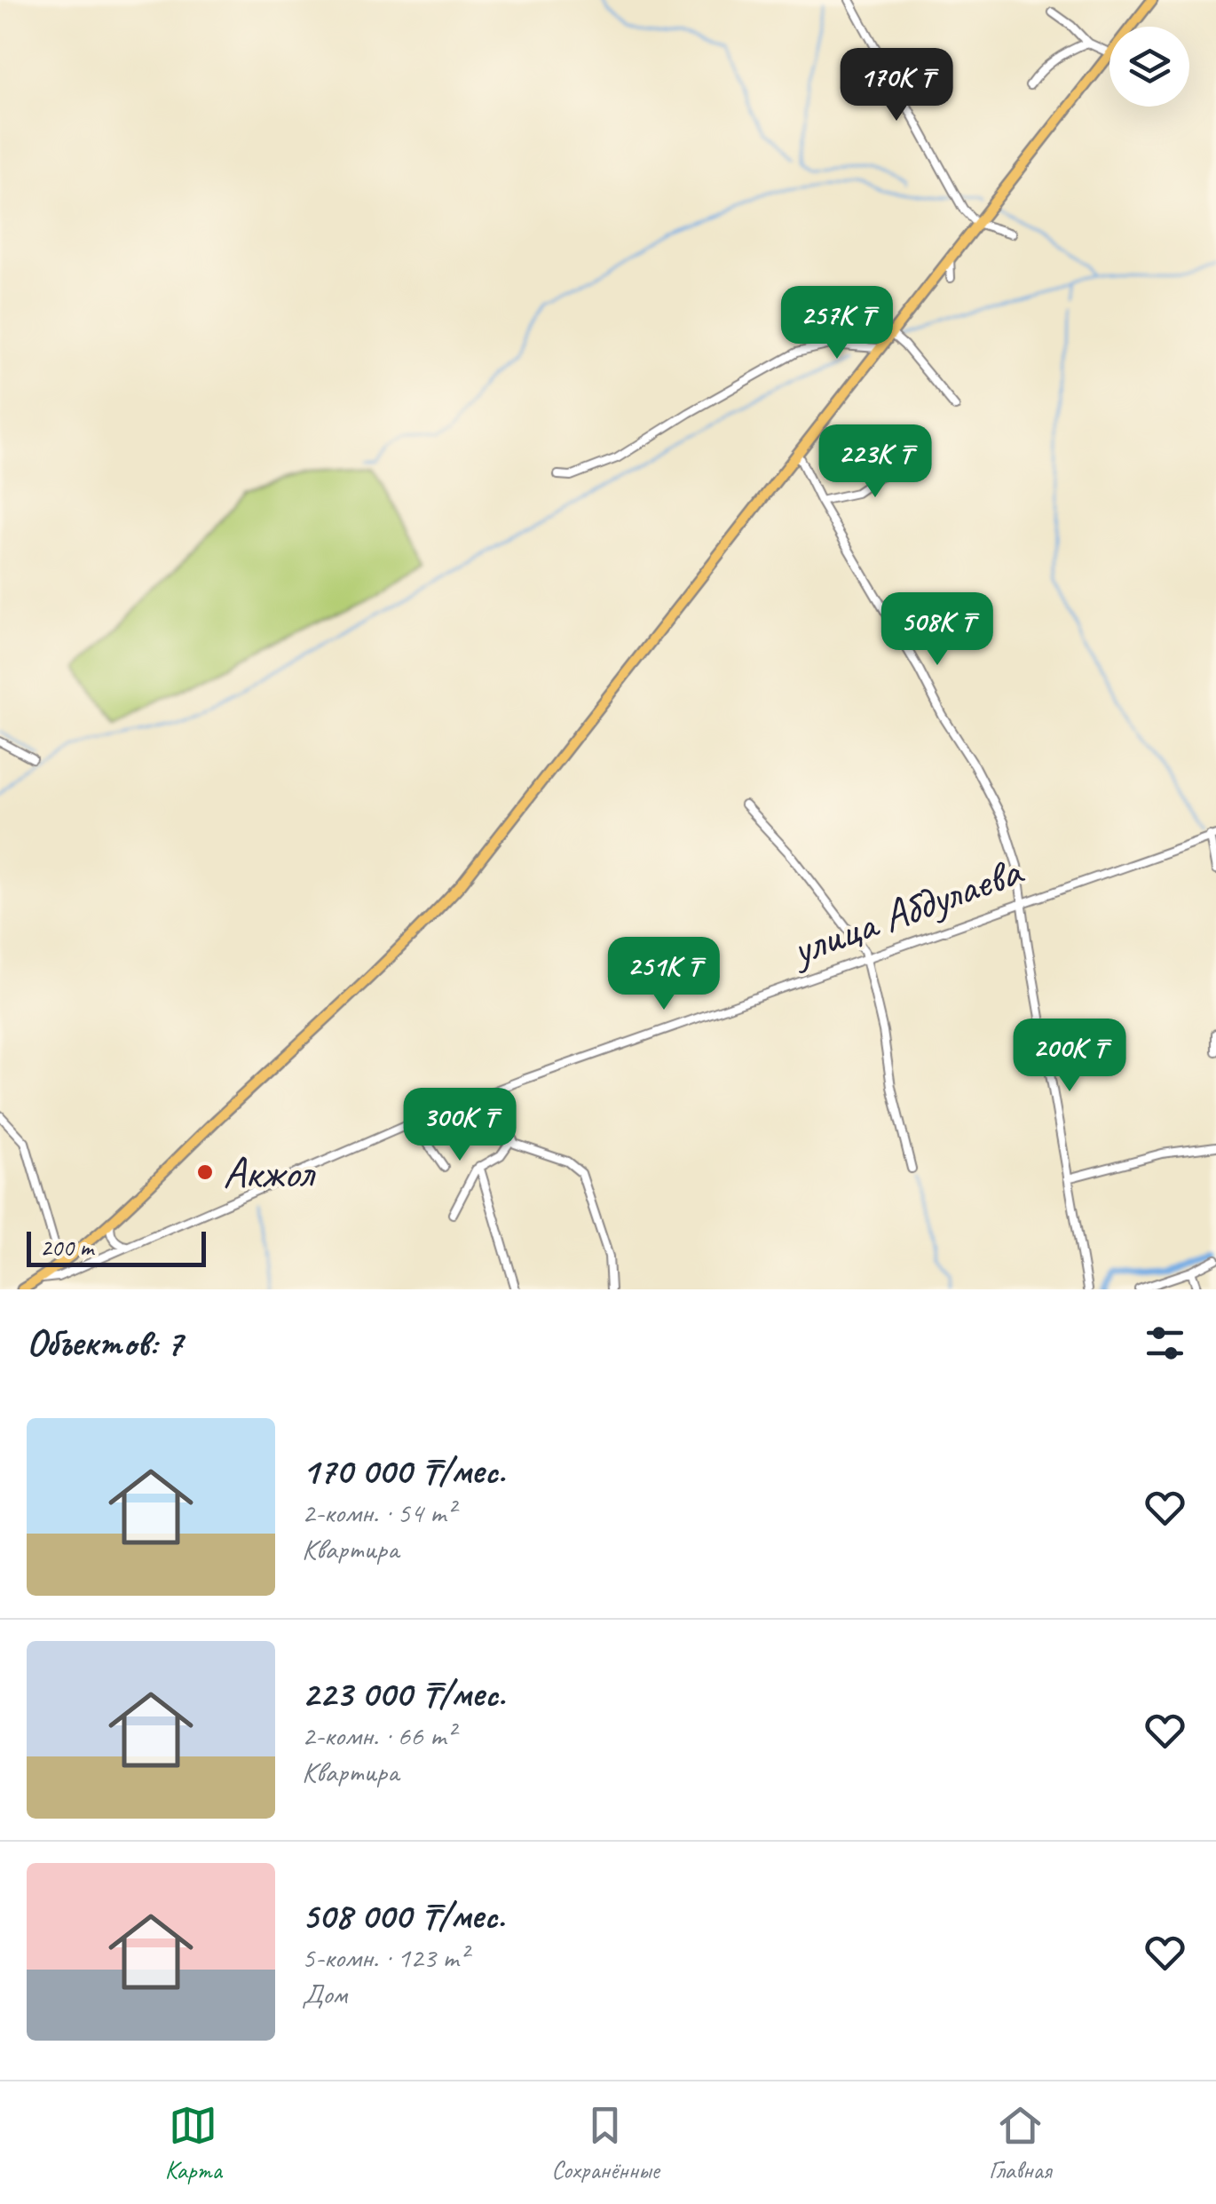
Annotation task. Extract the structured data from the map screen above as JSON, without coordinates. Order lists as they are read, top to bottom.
{
  "streets": {
    "street": ["улица Абдулаева"]
  },
  "places": ["Акжол"],
  "scale_bar": "200 m",
  "page": {
    "price": [
      "170K ₸",
      "257K ₸",
      "223K ₸",
      "508K ₸",
      "251K ₸",
      "200K ₸",
      "300K ₸"
    ],
    "scale": "200 m",
    "heading": "Объектов: 7",
    "list": [
      {
        "name": "170 000 ₸/мес.",
        "note": "2-комн. · 54 m² · Квартира"
      },
      {
        "name": "223 000 ₸/мес.",
        "note": "2-комн. · 66 m² · Квартира"
      },
      {
        "name": "508 000 ₸/мес.",
        "note": "5-комн. · 123 m² · Дом"
      }
    ],
    "tabs": ["Карта", "Сохранённые", "Главная"]
  }
}
